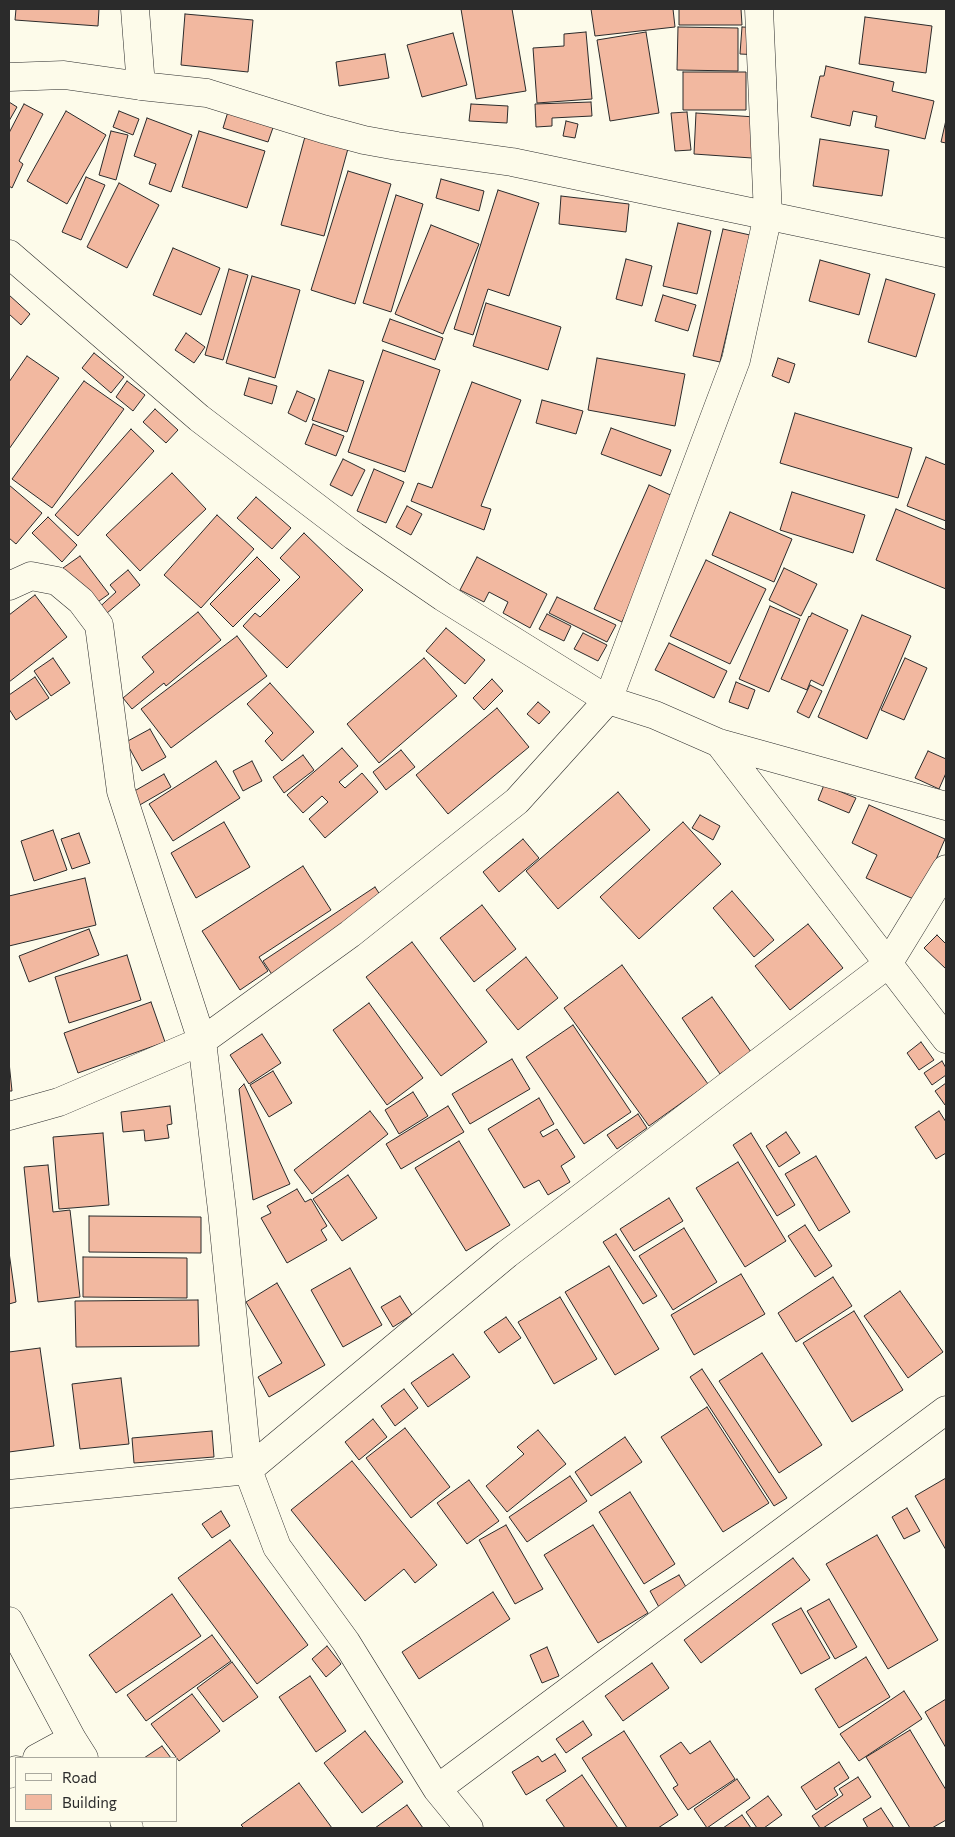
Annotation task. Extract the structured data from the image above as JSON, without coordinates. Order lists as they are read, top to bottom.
{
  "legend": ["Road", "Building"]
}
